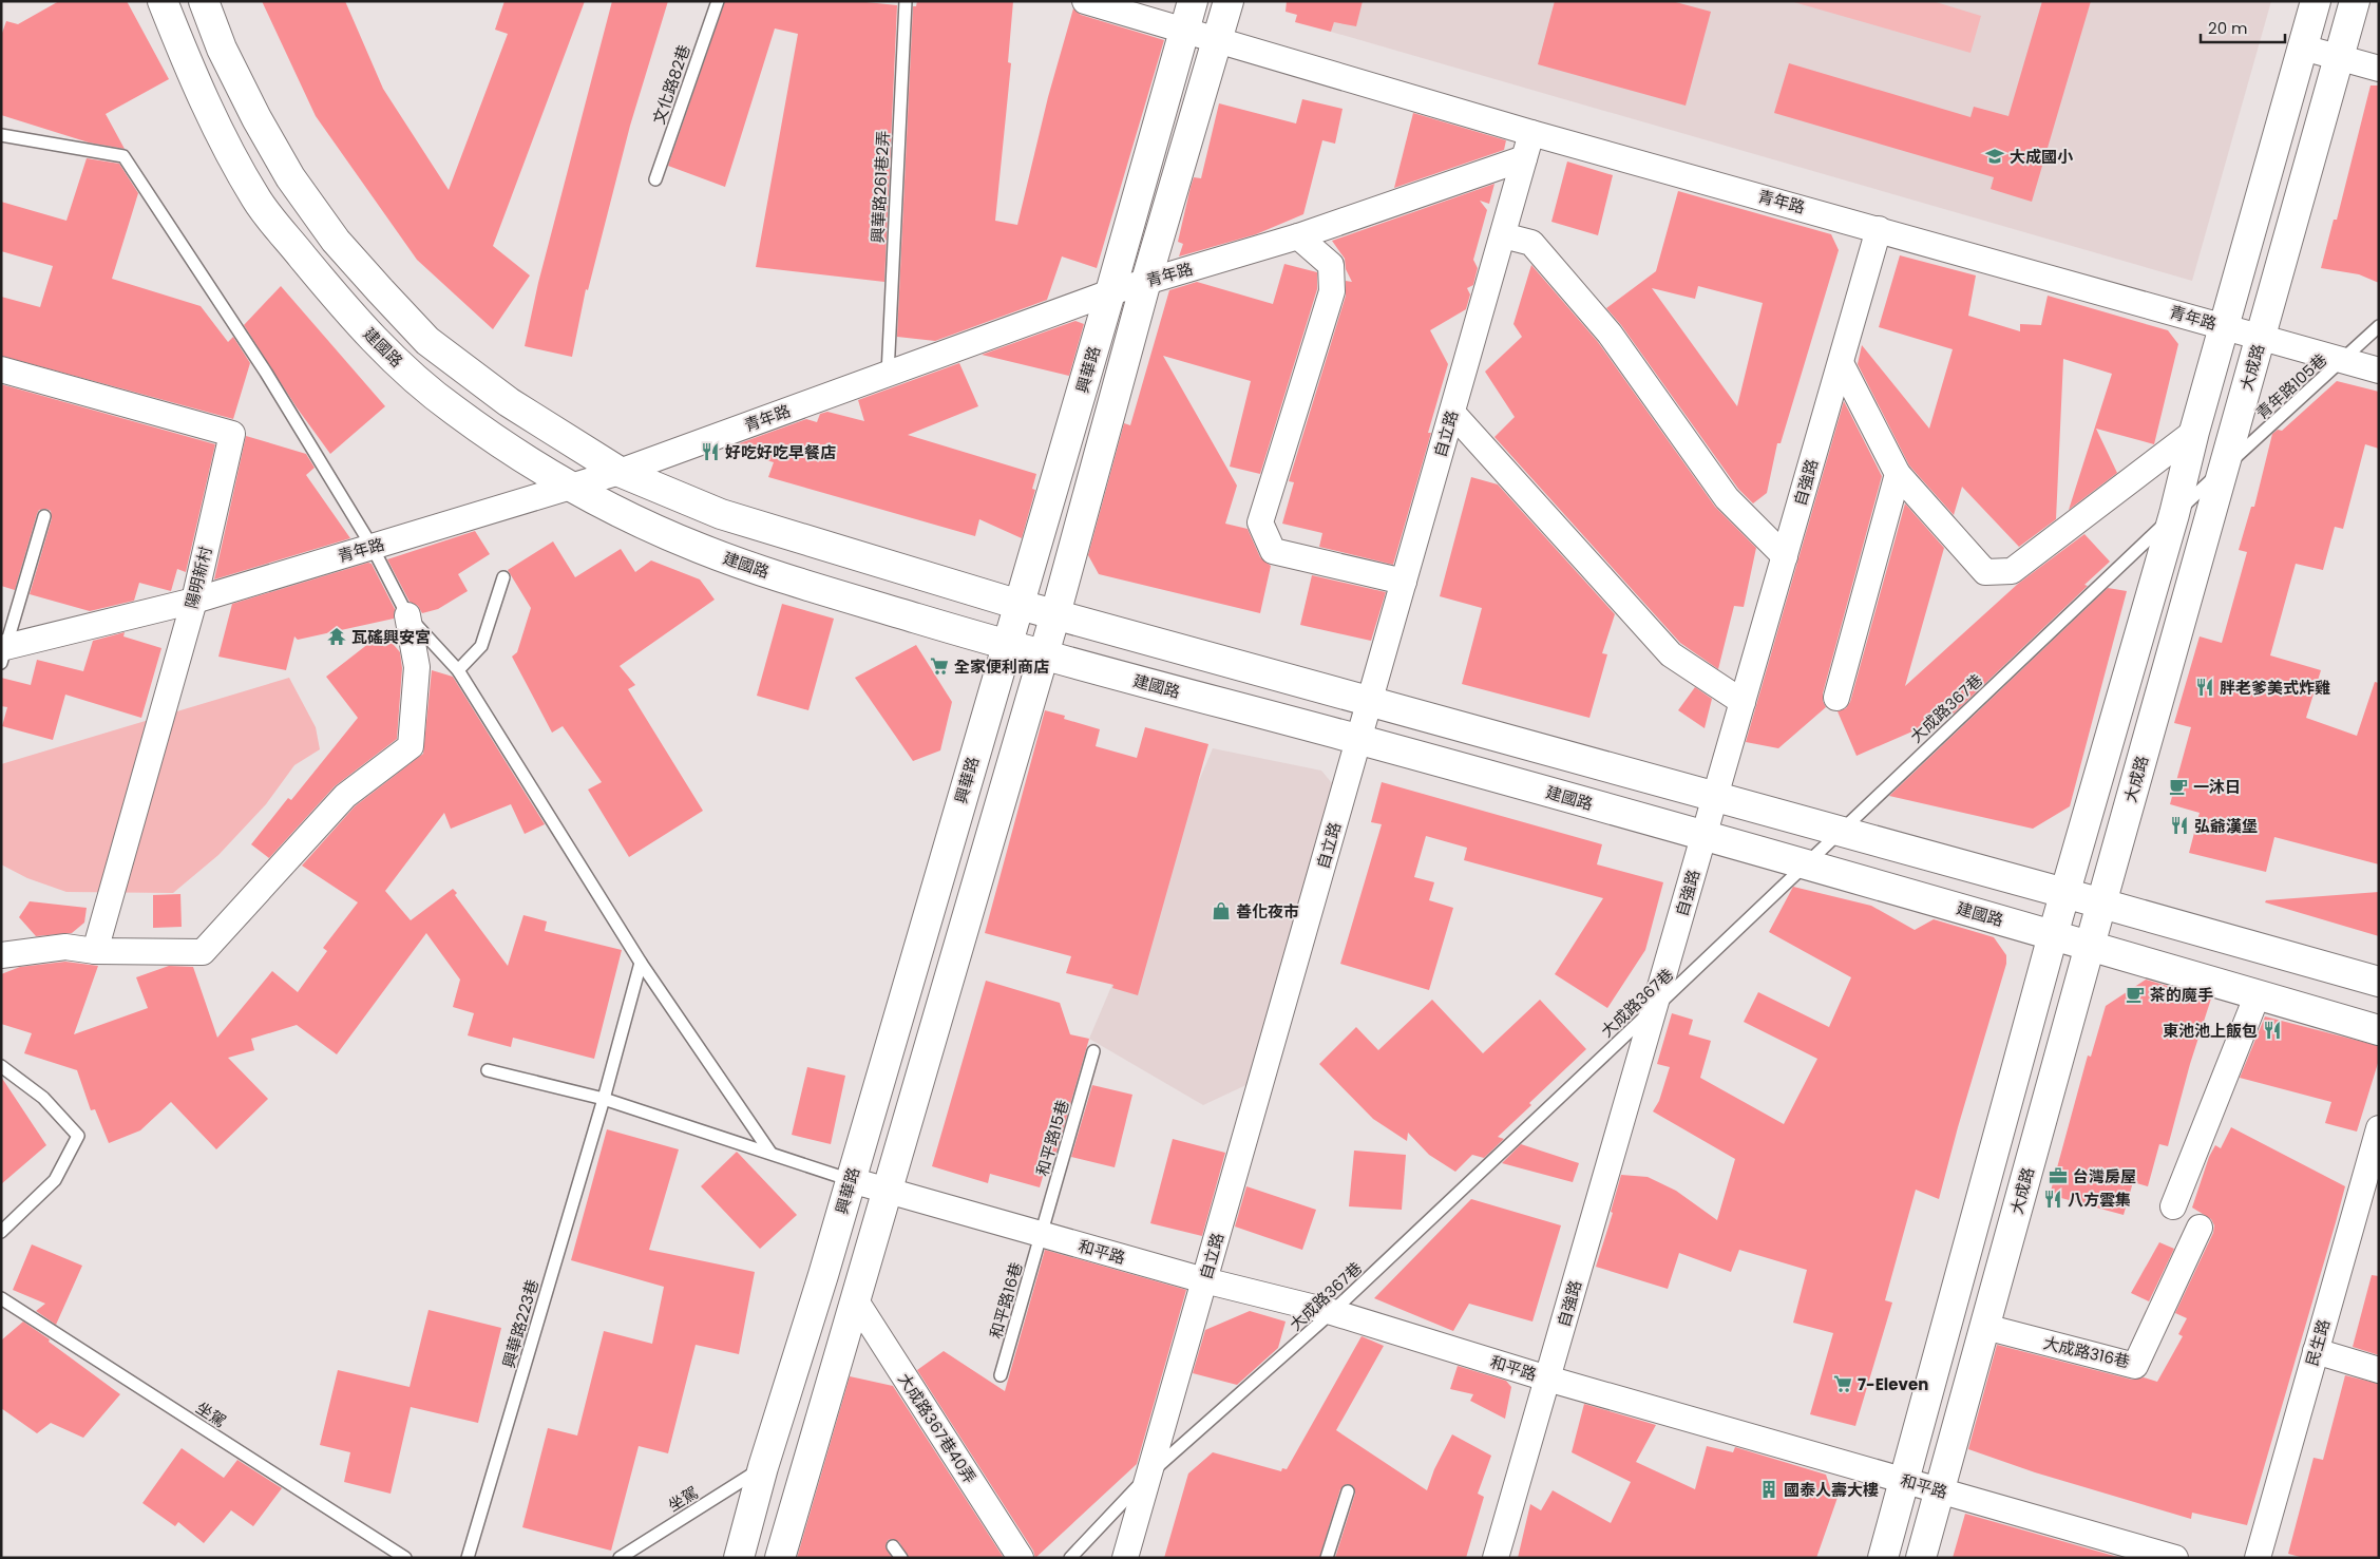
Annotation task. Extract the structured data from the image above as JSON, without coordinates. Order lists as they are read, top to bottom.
{
  "streets": {
    "street": [
      "青年路",
      "建國路",
      "大成路",
      "興華路",
      "自立路",
      "自強路",
      "陽明新村",
      "和平路",
      "民生路",
      "大成路316巷",
      "大成路367巷40弄"
    ],
    "lane": [
      "文化路82巷",
      "興華路261巷2弄",
      "青年路105巷",
      "大成路367巷",
      "和平路15巷",
      "和平路16巷",
      "興華路223巷",
      "坐駕"
    ]
  },
  "crossings": [
    ["興華路261巷2弄", "青年路"],
    ["青年路", "建國路"],
    ["青年路", "大成路"],
    ["青年路", "興華路"],
    ["青年路", "青年路105巷"],
    ["青年路", "自立路"],
    ["青年路", "自強路"],
    ["青年路", "陽明新村"],
    ["建國路", "大成路"],
    ["建國路", "興華路"],
    ["建國路", "自立路"],
    ["建國路", "自強路"],
    ["建國路", "大成路367巷"],
    ["大成路", "青年路105巷"],
    ["大成路", "大成路367巷"],
    ["大成路", "和平路"],
    ["大成路", "大成路316巷"],
    ["興華路", "和平路"],
    ["興華路", "坐駕"],
    ["興華路", "大成路367巷40弄"],
    ["青年路105巷", "大成路367巷"],
    ["自立路", "大成路367巷"],
    ["自立路", "和平路"],
    ["自強路", "大成路367巷"],
    ["自強路", "和平路"],
    ["大成路367巷", "和平路"],
    ["和平路15巷", "和平路"],
    ["和平路15巷", "和平路16巷"],
    ["和平路", "和平路16巷"]
  ],
  "places": {
    "school or university": ["大成國小"],
    "restaurant": [
      "好吃好吃早餐店",
      "胖老爹美式炸雞",
      "弘爺漢堡",
      "東池池上飯包",
      "八方雲集"
    ],
    "temple": ["瓦磘興安宮"],
    "supermarket": ["全家便利商店", "7-Eleven"],
    "cafe": ["一沐日", "茶的魔手"],
    "shop": ["善化夜市"],
    "office": ["台灣房屋"],
    "building": ["國泰人壽大樓"]
  },
  "scale_bar": "20 m"
}
